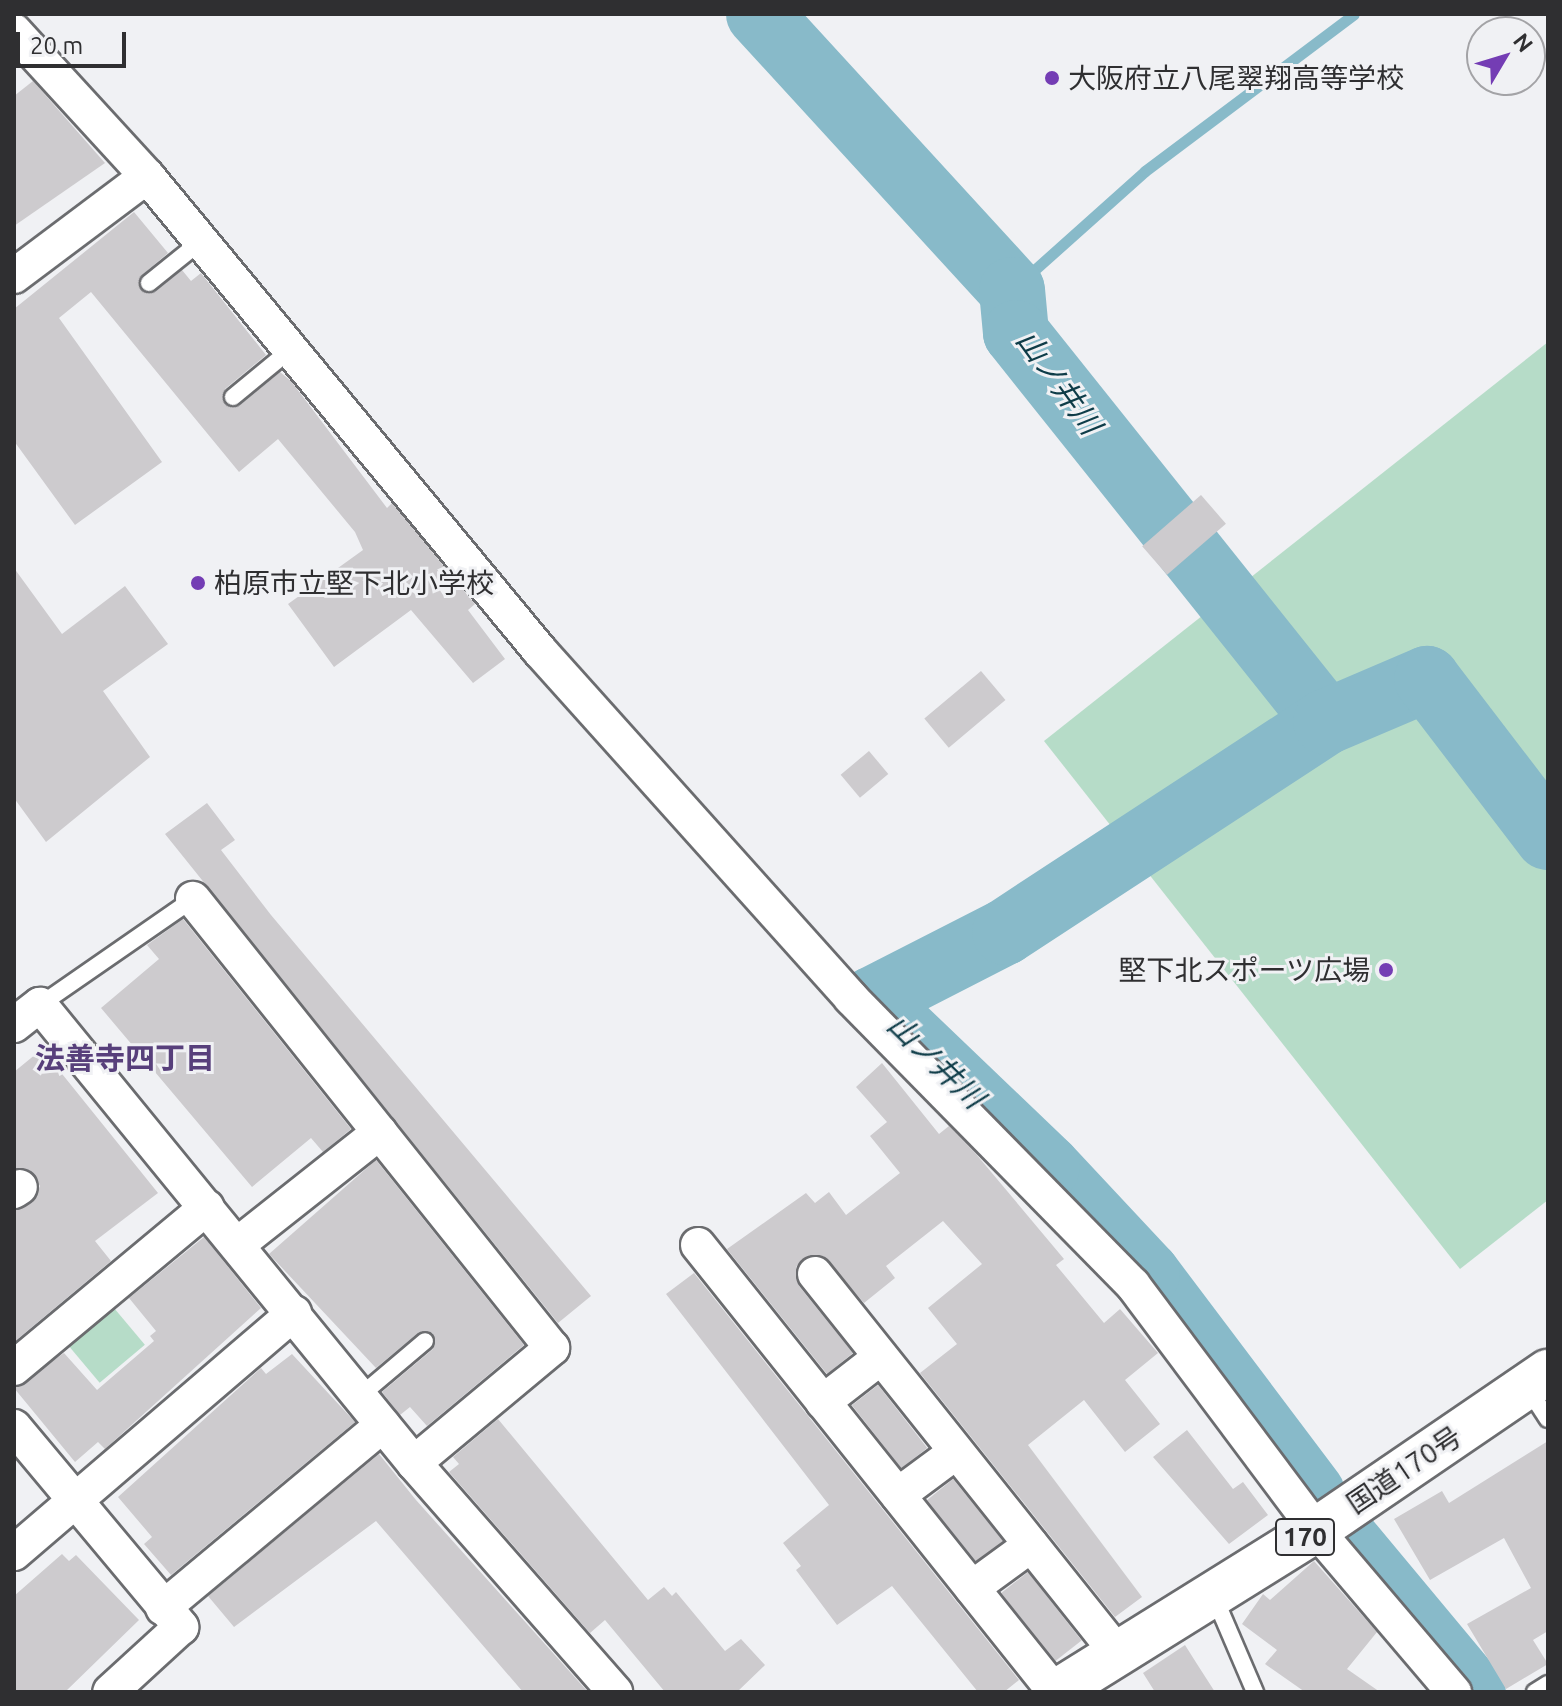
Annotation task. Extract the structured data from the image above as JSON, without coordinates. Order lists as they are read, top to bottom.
{
  "streets": {
    "highway": ["国道170号", "170"]
  },
  "districts": ["法善寺四丁目"],
  "water": ["山ノ井川"],
  "places": ["大阪府立八尾翠翔高等学校", "柏原市立堅下北小学校", "堅下北スポーツ広場"],
  "scale_bar": "20 m",
  "north": "top right"
}
